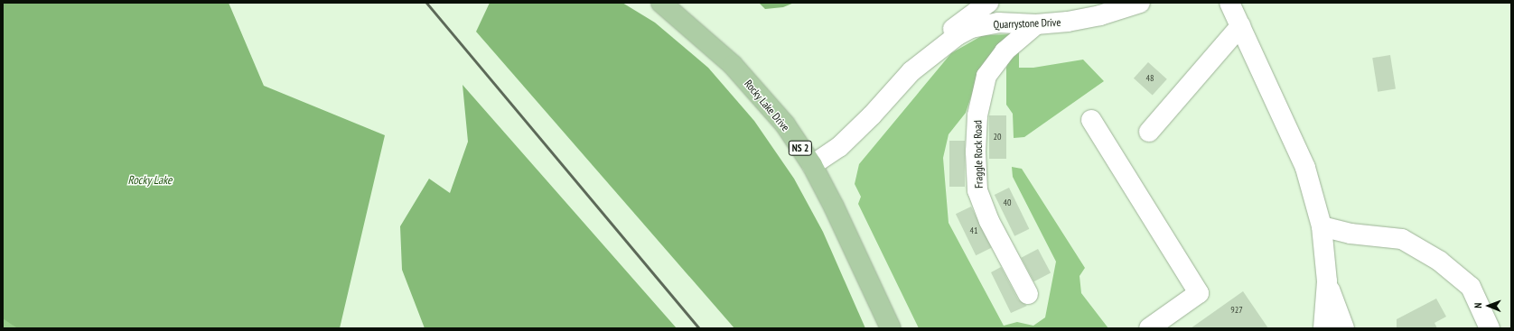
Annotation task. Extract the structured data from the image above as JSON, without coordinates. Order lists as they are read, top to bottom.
{
  "streets": {
    "main road": ["Rocky Lake Drive", "NS 2"],
    "lane": ["Quarrystone Drive", "Fraggle Rock Road"]
  },
  "crossings": [
    ["Quarrystone Drive", "Rocky Lake Drive"],
    ["Quarrystone Drive", "Fraggle Rock Road"]
  ],
  "water": ["Rocky Lake"],
  "house_numbers": [
    "48",
    "20",
    "40",
    "41",
    "927"
  ],
  "north": "left"
}
